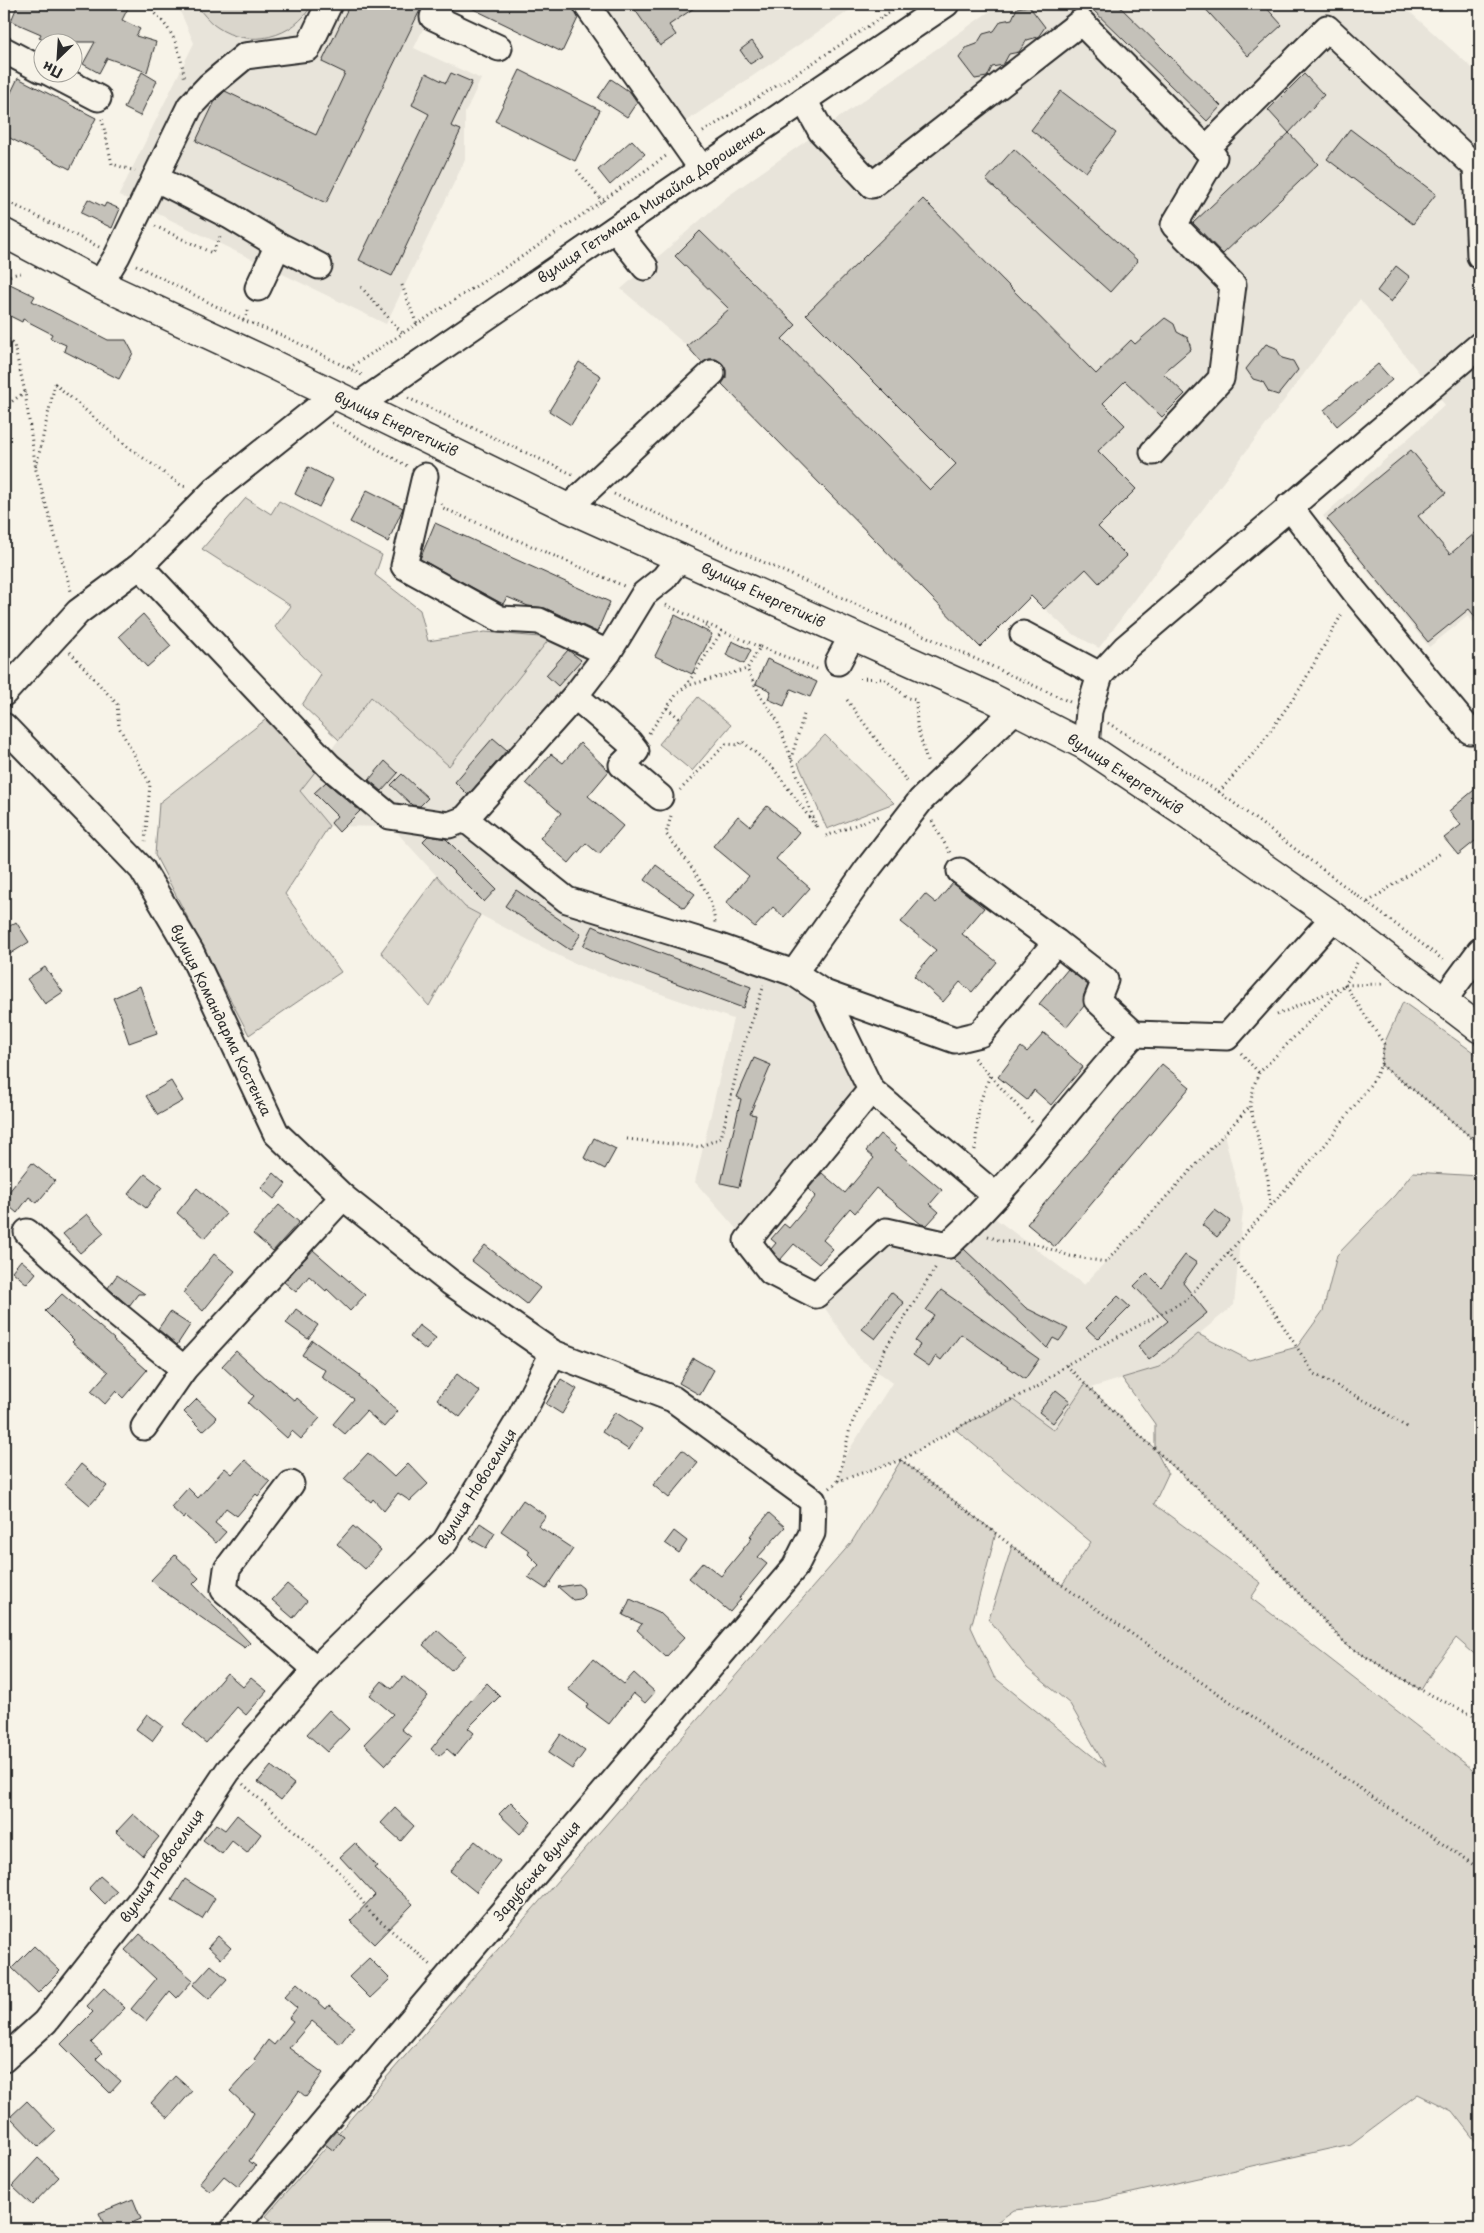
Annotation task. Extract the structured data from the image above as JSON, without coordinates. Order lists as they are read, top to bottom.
{
  "streets": {
    "main road": ["вулиця Енергетиків"],
    "street": [
      "вулиця Гетьмана Михайла Дорошенка",
      "вулиця Командарма Костенка",
      "вулиця Новоселиця",
      "Зарубська вулиця"
    ]
  },
  "crossings": [
    ["вулиця Гетьмана Михайла Дорошенка", "вулиця Енергетиків"],
    ["вулиця Командарма Костенка", "вулиця Новоселиця"],
    ["вулиця Командарма Костенка", "Зарубська вулиця"]
  ],
  "north": "bottom left"
}
